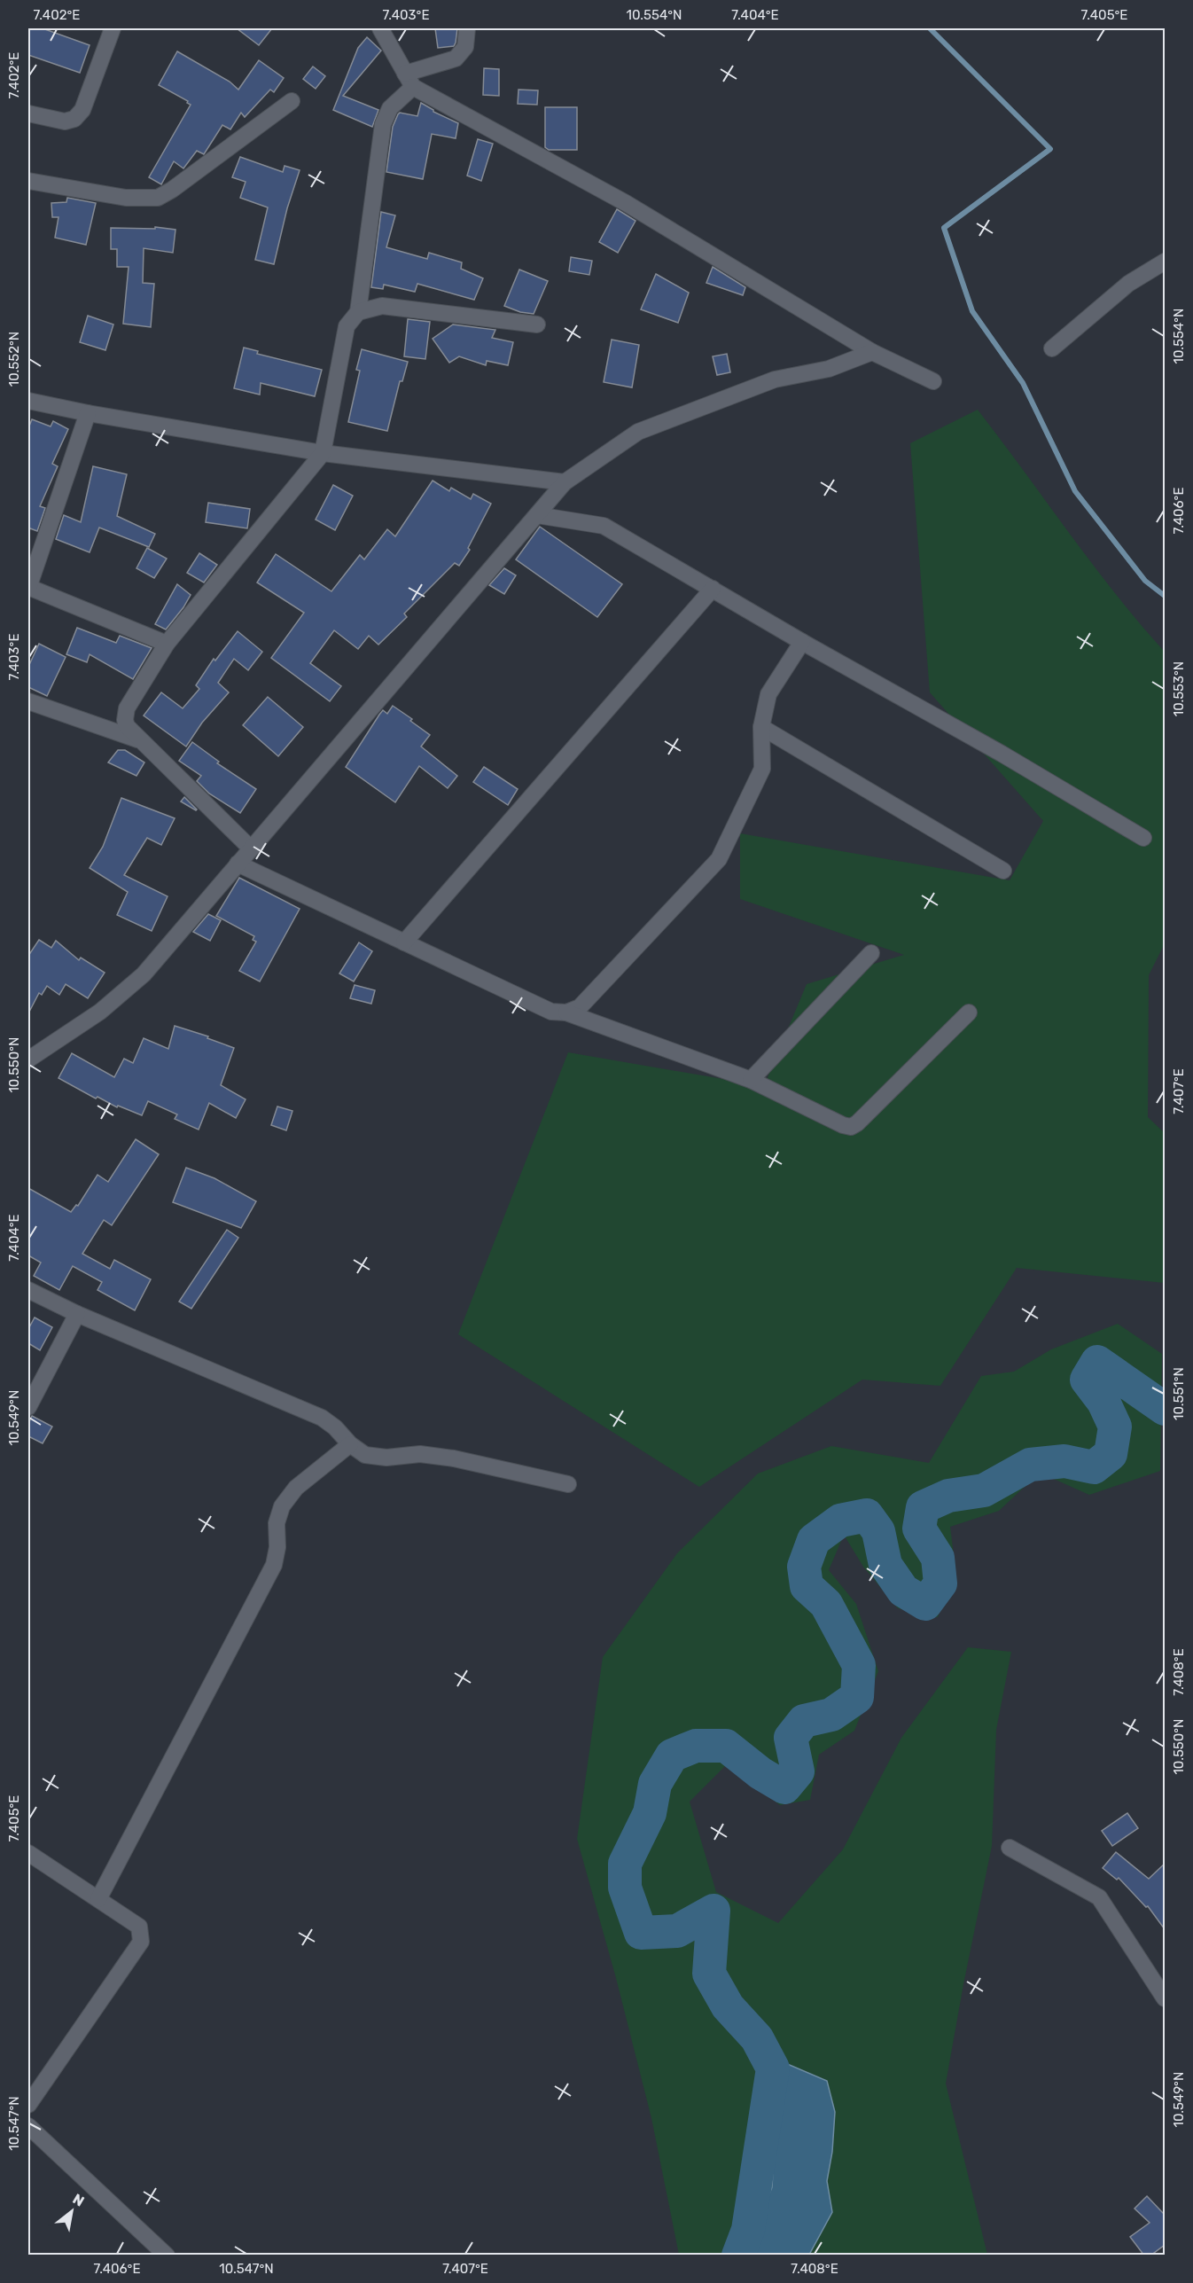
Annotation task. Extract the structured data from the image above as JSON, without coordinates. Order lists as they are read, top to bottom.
{
  "north": "top right",
  "coordinates": [
    "7.402°E",
    "7.403°E",
    "10.554°N",
    "7.404°E",
    "7.405°E",
    "10.552°N",
    "7.406°E",
    "10.553°N",
    "10.550°N",
    "7.407°E",
    "10.551°N",
    "10.549°N",
    "7.408°E",
    "10.547°N"
  ]
}
